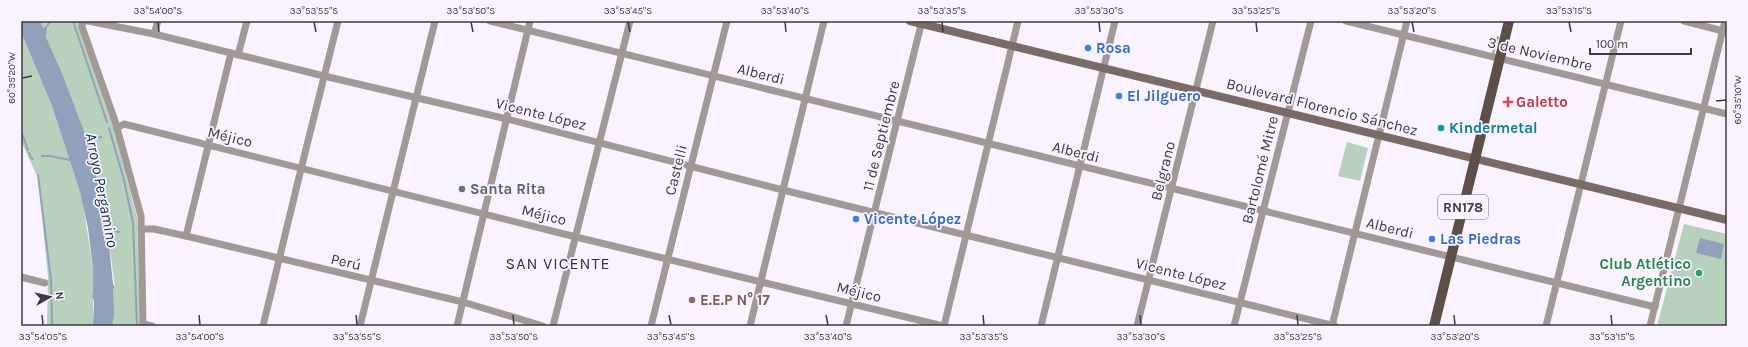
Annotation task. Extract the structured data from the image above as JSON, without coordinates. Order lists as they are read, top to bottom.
{
  "streets": {
    "main road": ["Boulevard Florencio Sánchez", "RN178"],
    "street": [
      "3 de Noviembre",
      "Alberdi",
      "Vicente López",
      "11 de Septiembre",
      "Méjico",
      "Castelli",
      "Bartolomé Mitre",
      "Belgrano",
      "Perú"
    ]
  },
  "crossings": [
    ["3 de Noviembre", "RN178"],
    ["Alberdi", "11 de Septiembre"],
    ["Alberdi", "Castelli"],
    ["Alberdi", "Bartolomé Mitre"],
    ["Alberdi", "Belgrano"],
    ["Alberdi", "RN178"],
    ["Boulevard Florencio Sánchez", "11 de Septiembre"],
    ["Boulevard Florencio Sánchez", "Bartolomé Mitre"],
    ["Boulevard Florencio Sánchez", "Belgrano"],
    ["Boulevard Florencio Sánchez", "RN178"],
    ["Vicente López", "11 de Septiembre"],
    ["Vicente López", "Castelli"],
    ["Vicente López", "Bartolomé Mitre"],
    ["Vicente López", "Belgrano"],
    ["11 de Septiembre", "Méjico"],
    ["Méjico", "Castelli"]
  ],
  "districts": ["SAN VICENTE"],
  "water": ["Arroyo Pergamino"],
  "places": {
    "other": [
      "Rosa",
      "El Jilguero",
      "Kindermetal",
      "Santa Rita",
      "Vicente López",
      "Las Piedras",
      "Club Atlético Argentino",
      "E.E.P N° 17"
    ],
    "health": ["Galetto"]
  },
  "scale_bar": "100 m",
  "north": "right",
  "coordinates": [
    "33°54'00\"S",
    "33°53'55\"S",
    "33°53'50\"S",
    "33°53'45\"S",
    "33°53'40\"S",
    "33°53'35\"S",
    "33°53'30\"S",
    "33°53'25\"S",
    "33°53'20\"S",
    "33°53'15\"S",
    "60°35'20\"W",
    "60°35'10\"W",
    "33°54'05\"S"
  ]
}
